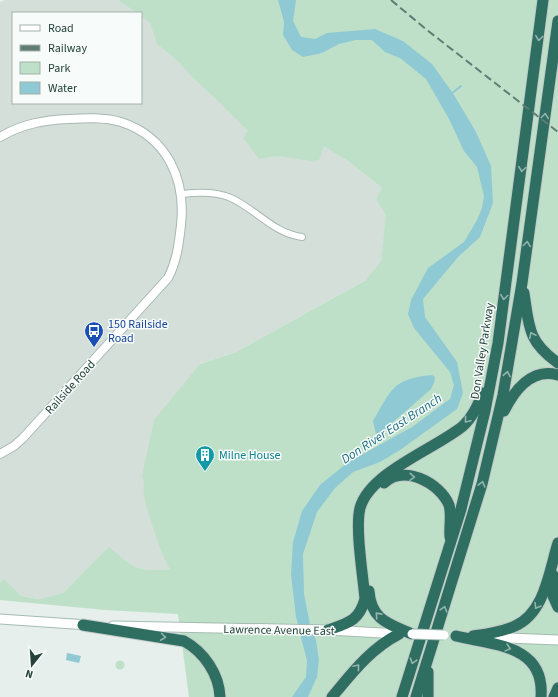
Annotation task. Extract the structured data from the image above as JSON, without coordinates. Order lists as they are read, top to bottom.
{
  "streets": {
    "highway": ["Don Valley Parkway"],
    "main road": ["Lawrence Avenue East"],
    "street": ["Railside Road"]
  },
  "water": ["Don River East Branch"],
  "places": {
    "bus stop": ["150 Railside Road"],
    "building": ["Milne House"]
  },
  "legend": [
    "Road",
    "Railway",
    "Park",
    "Water"
  ],
  "north": "bottom"
}
